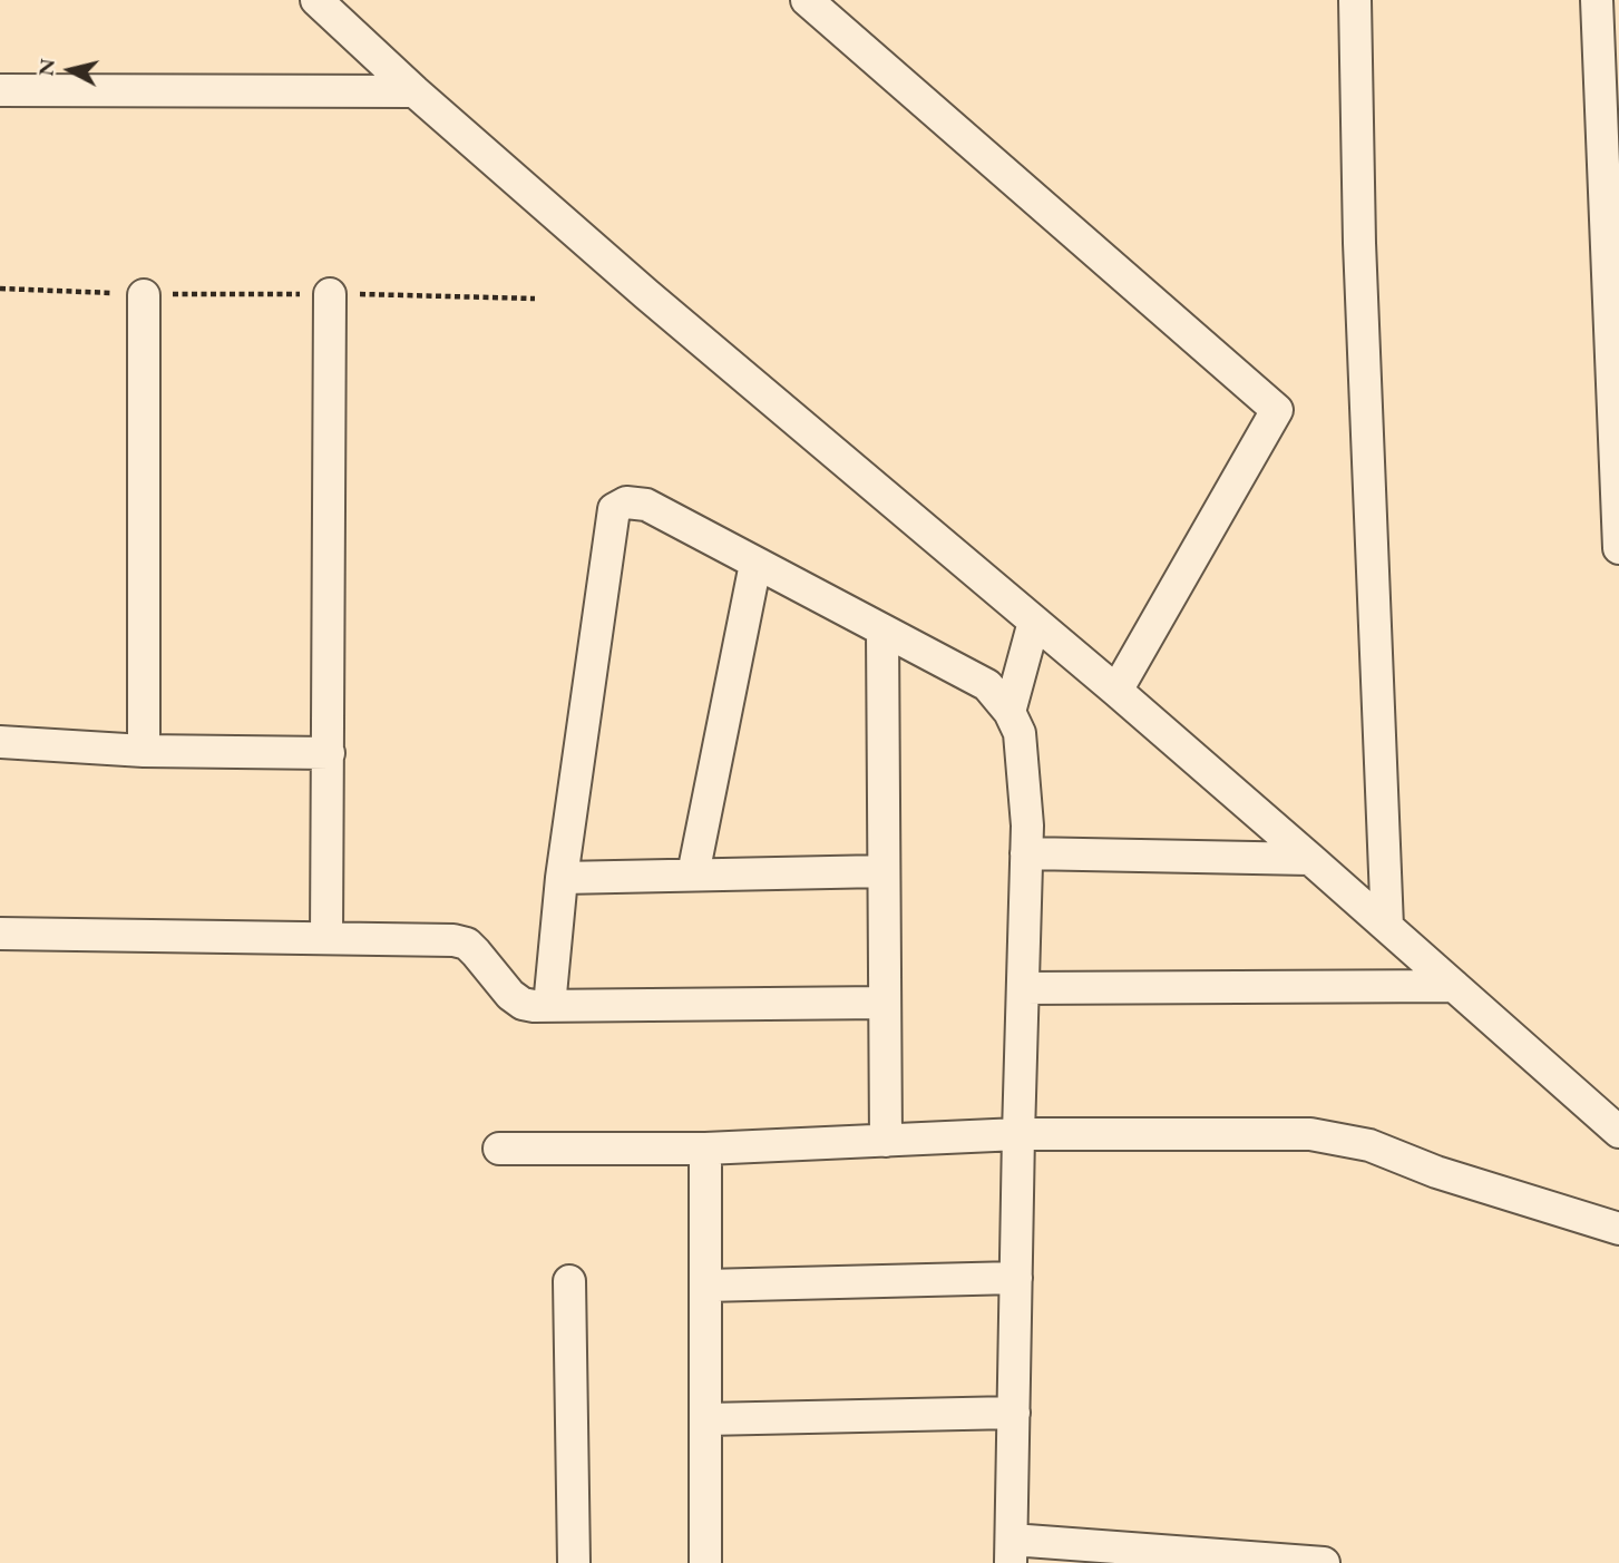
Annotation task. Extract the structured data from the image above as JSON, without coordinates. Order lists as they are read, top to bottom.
{
  "north": "left"
}
